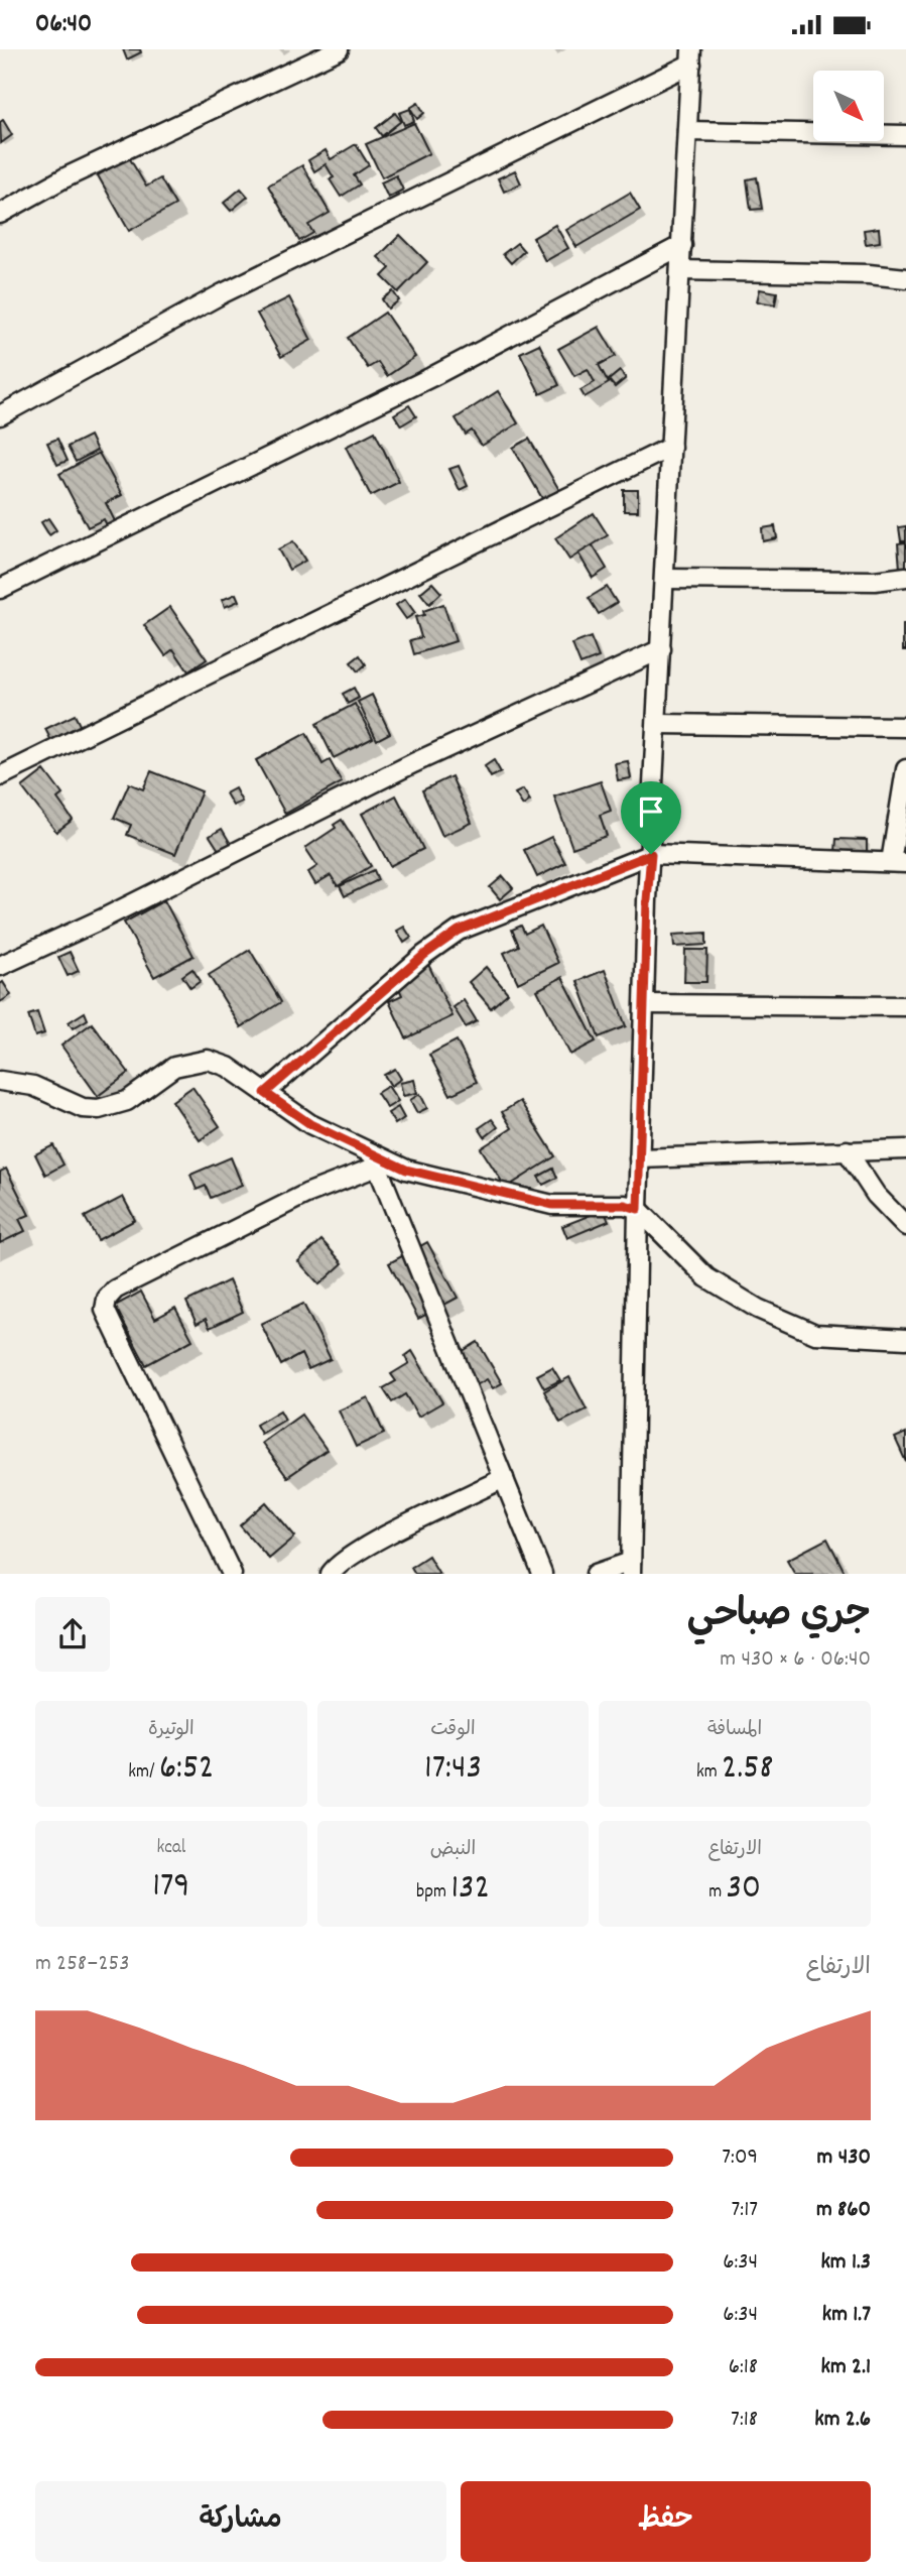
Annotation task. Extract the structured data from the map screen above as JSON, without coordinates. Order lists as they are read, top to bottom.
{
  "north": "bottom right",
  "page": {
    "status": "06:40",
    "heading": ["جري صباحي", "06:40 · 6 × 430 m"],
    "stats": [
      ["المسافة", "2.58 km"],
      ["الوقت", "17:43"],
      ["الوتيرة", "6:52 /km"],
      ["الارتفاع", "30 m"],
      ["النبض", "132 bpm"],
      ["kcal", "179"]
    ],
    "chart": ["الارتفاع", "253–258 m"],
    "list": [
      {
        "name": "430 m",
        "note": "7:09"
      },
      {
        "name": "860 m",
        "note": "7:17"
      },
      {
        "name": "1.3 km",
        "note": "6:34"
      },
      {
        "name": "1.7 km",
        "note": "6:34"
      },
      {
        "name": "2.1 km",
        "note": "6:18"
      },
      {
        "name": "2.6 km",
        "note": "7:18"
      }
    ],
    "buttons": ["حفظ", "مشاركة"]
  }
}
